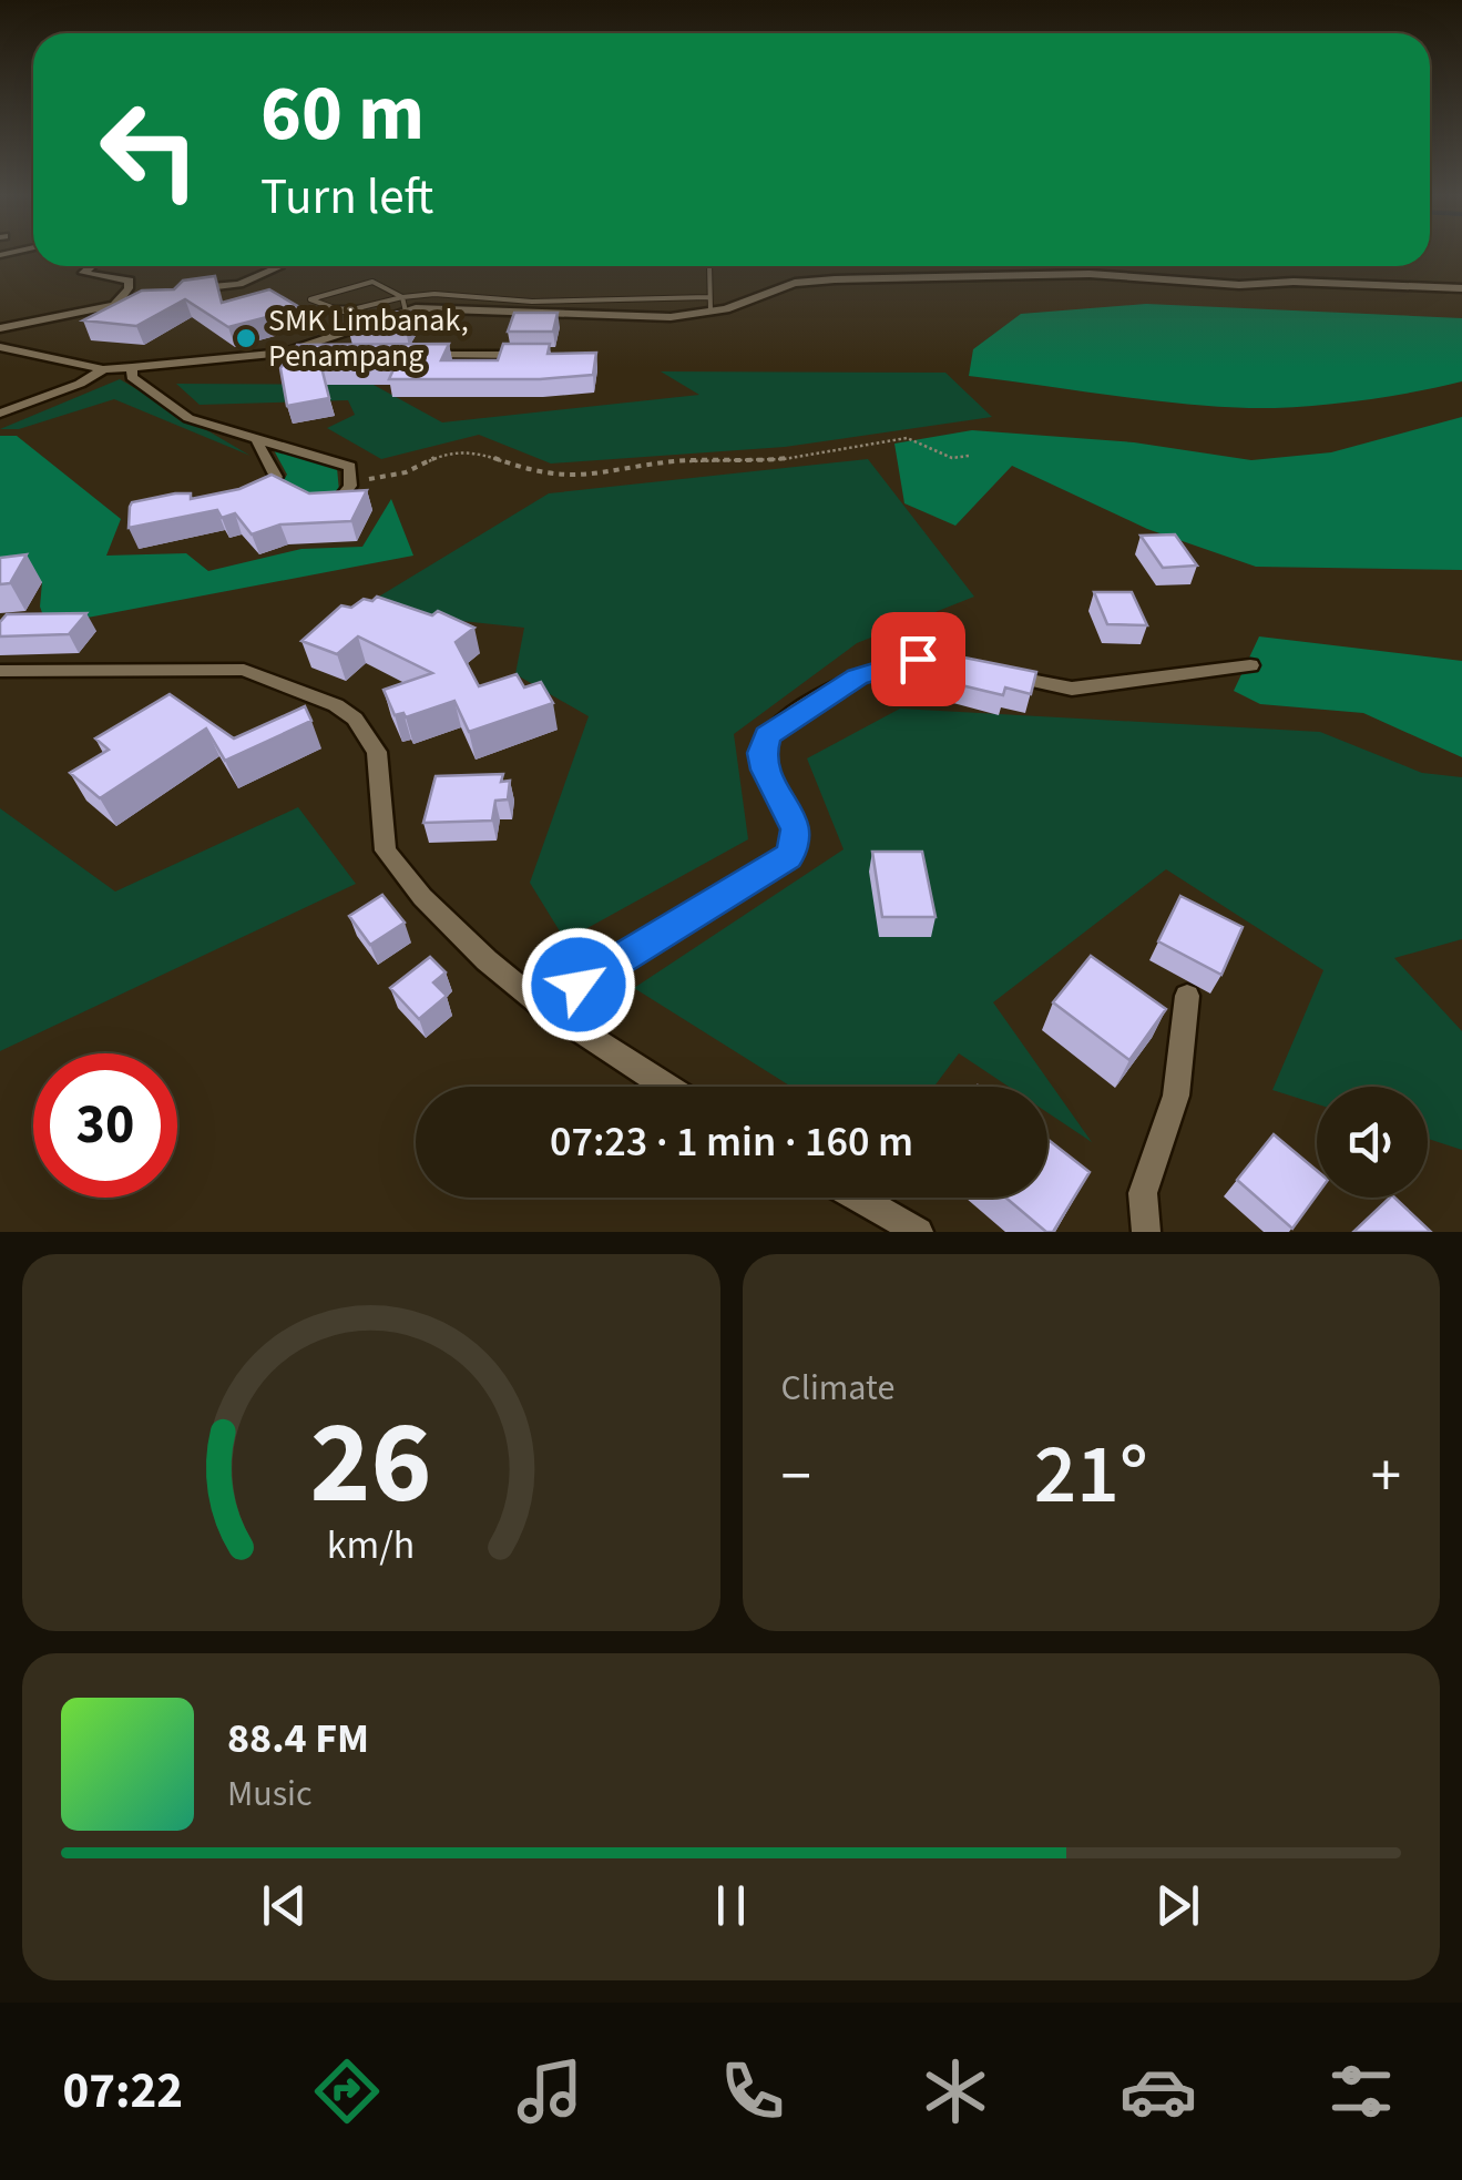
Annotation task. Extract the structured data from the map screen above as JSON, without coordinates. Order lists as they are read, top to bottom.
{
  "places": ["SMK Limbanak, Penampang"],
  "page": {
    "turn": ["60 m", "Turn left"],
    "limit": "30",
    "trip": "07:23 · 1 min · 160 m",
    "tile": "Climate",
    "heat": ["−", "21°", "+"],
    "song": ["88.4 FM", "Music"],
    "tabs": "07:22",
    "gauge": ["26", "km/h"]
  }
}
